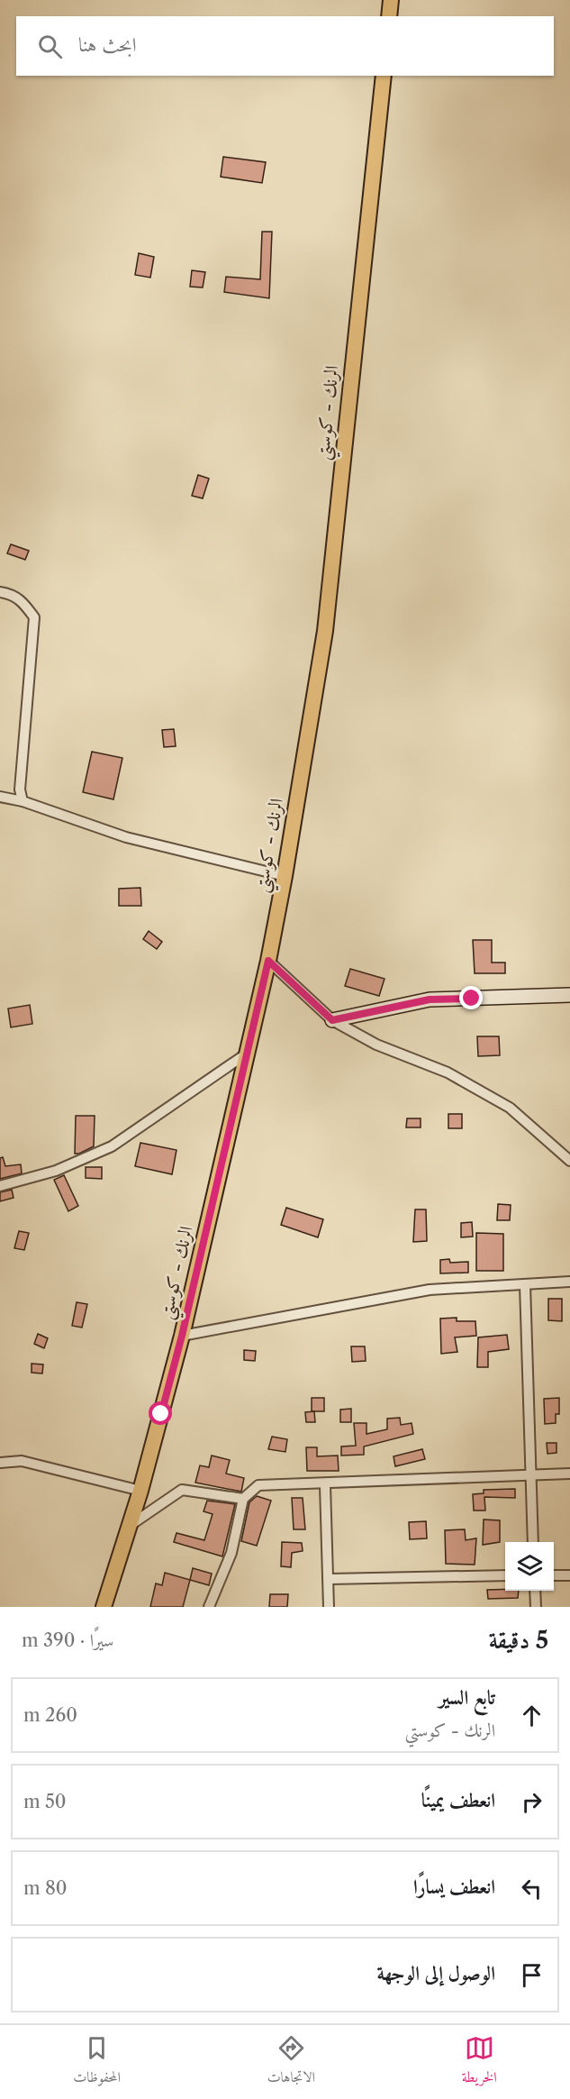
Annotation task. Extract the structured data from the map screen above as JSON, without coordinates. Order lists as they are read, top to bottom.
{
  "streets": {
    "main road": ["الرنك - كوستي"]
  },
  "page": {
    "search": "ابحث هنا",
    "heading": ["5 دقيقة", "سيرًا · 390 m"],
    "list": [
      ["تابع السير", "الرنك - كوستي", "260 m"],
      ["انعطف يمينًا", "50 m"],
      ["انعطف يسارًا", "80 m"],
      "الوصول إلى الوجهة"
    ],
    "nav": ["الخريطة", "الاتجاهات", "المحفوظات"]
  }
}
